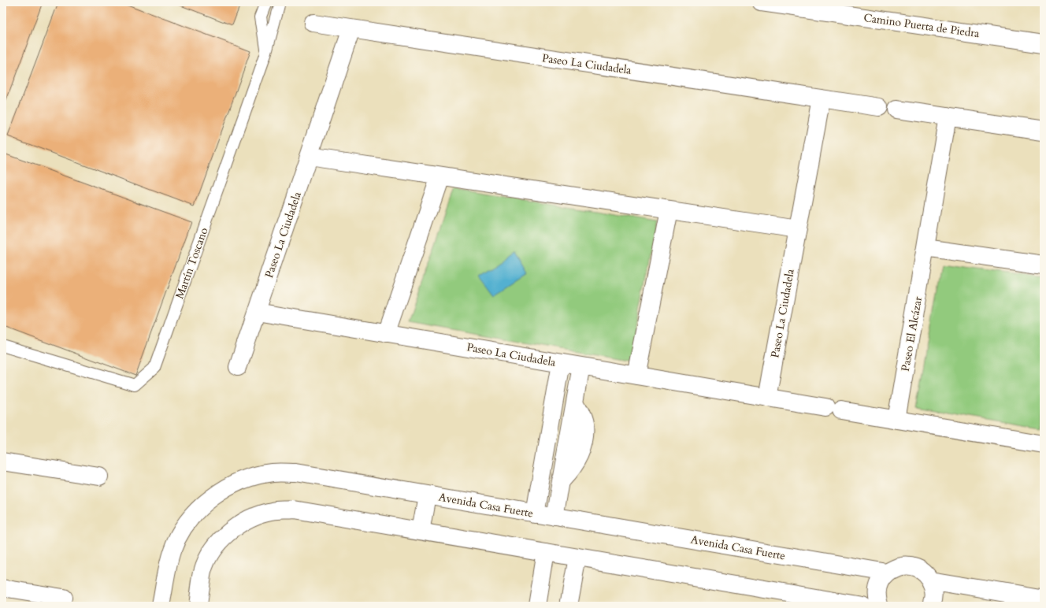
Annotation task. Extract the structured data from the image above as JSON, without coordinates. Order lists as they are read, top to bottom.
{
  "streets": {
    "street": [
      "Camino Puerta de Piedra",
      "Paseo La Ciudadela",
      "Paseo El Alcázar",
      "Avenida Casa Fuerte"
    ],
    "lane": ["Martín Toscano"]
  },
  "crossings": [
    ["Paseo La Ciudadela", "Paseo El Alcázar"]
  ]
}
